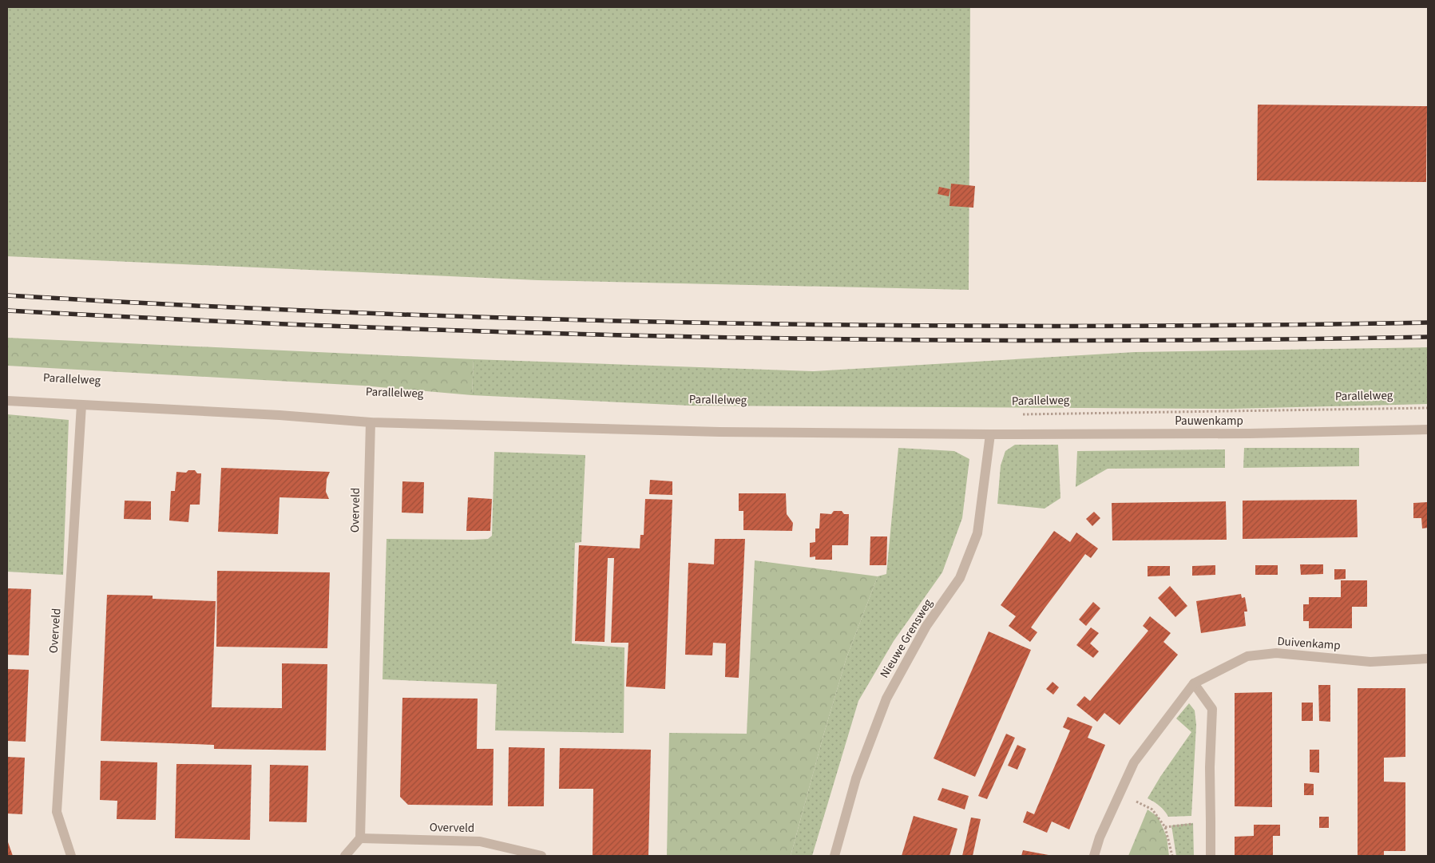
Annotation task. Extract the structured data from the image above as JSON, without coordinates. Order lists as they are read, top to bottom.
{
  "streets": {
    "street": [
      "Parallelweg",
      "Pauwenkamp",
      "Overveld",
      "Nieuwe Grensweg",
      "Duivenkamp"
    ]
  },
  "crossings": [
    ["Parallelweg", "Pauwenkamp"],
    ["Parallelweg", "Overveld"],
    ["Parallelweg", "Nieuwe Grensweg"],
    ["Pauwenkamp", "Nieuwe Grensweg"]
  ]
}
